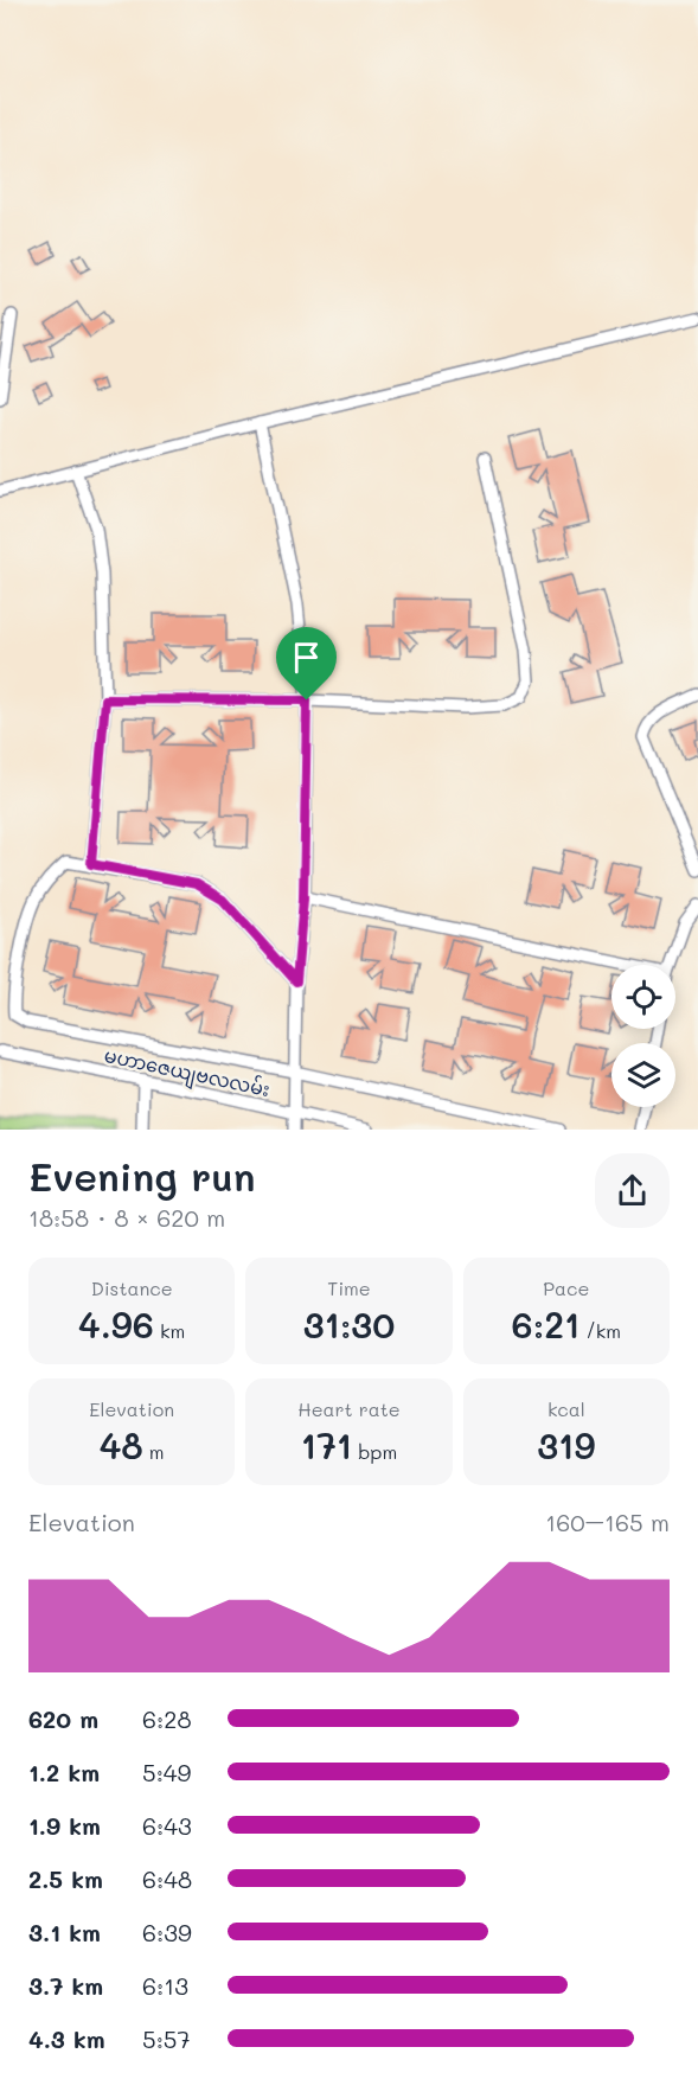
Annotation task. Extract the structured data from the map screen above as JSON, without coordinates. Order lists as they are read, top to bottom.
{
  "streets": {
    "street": ["မဟာဇေယျဗလလမ်း"]
  },
  "page": {
    "heading": ["Evening run", "18:58 · 8 × 620 m"],
    "stats": [
      ["Distance", "4.96 km"],
      ["Time", "31:30"],
      ["Pace", "6:21 /km"],
      ["Elevation", "48 m"],
      ["Heart rate", "171 bpm"],
      ["kcal", "319"]
    ],
    "chart": ["Elevation", "160–165 m"],
    "list": [
      {
        "name": "620 m",
        "note": "6:28"
      },
      {
        "name": "1.2 km",
        "note": "5:49"
      },
      {
        "name": "1.9 km",
        "note": "6:43"
      },
      {
        "name": "2.5 km",
        "note": "6:48"
      },
      {
        "name": "3.1 km",
        "note": "6:39"
      },
      {
        "name": "3.7 km",
        "note": "6:13"
      },
      {
        "name": "4.3 km",
        "note": "5:57"
      }
    ]
  }
}
